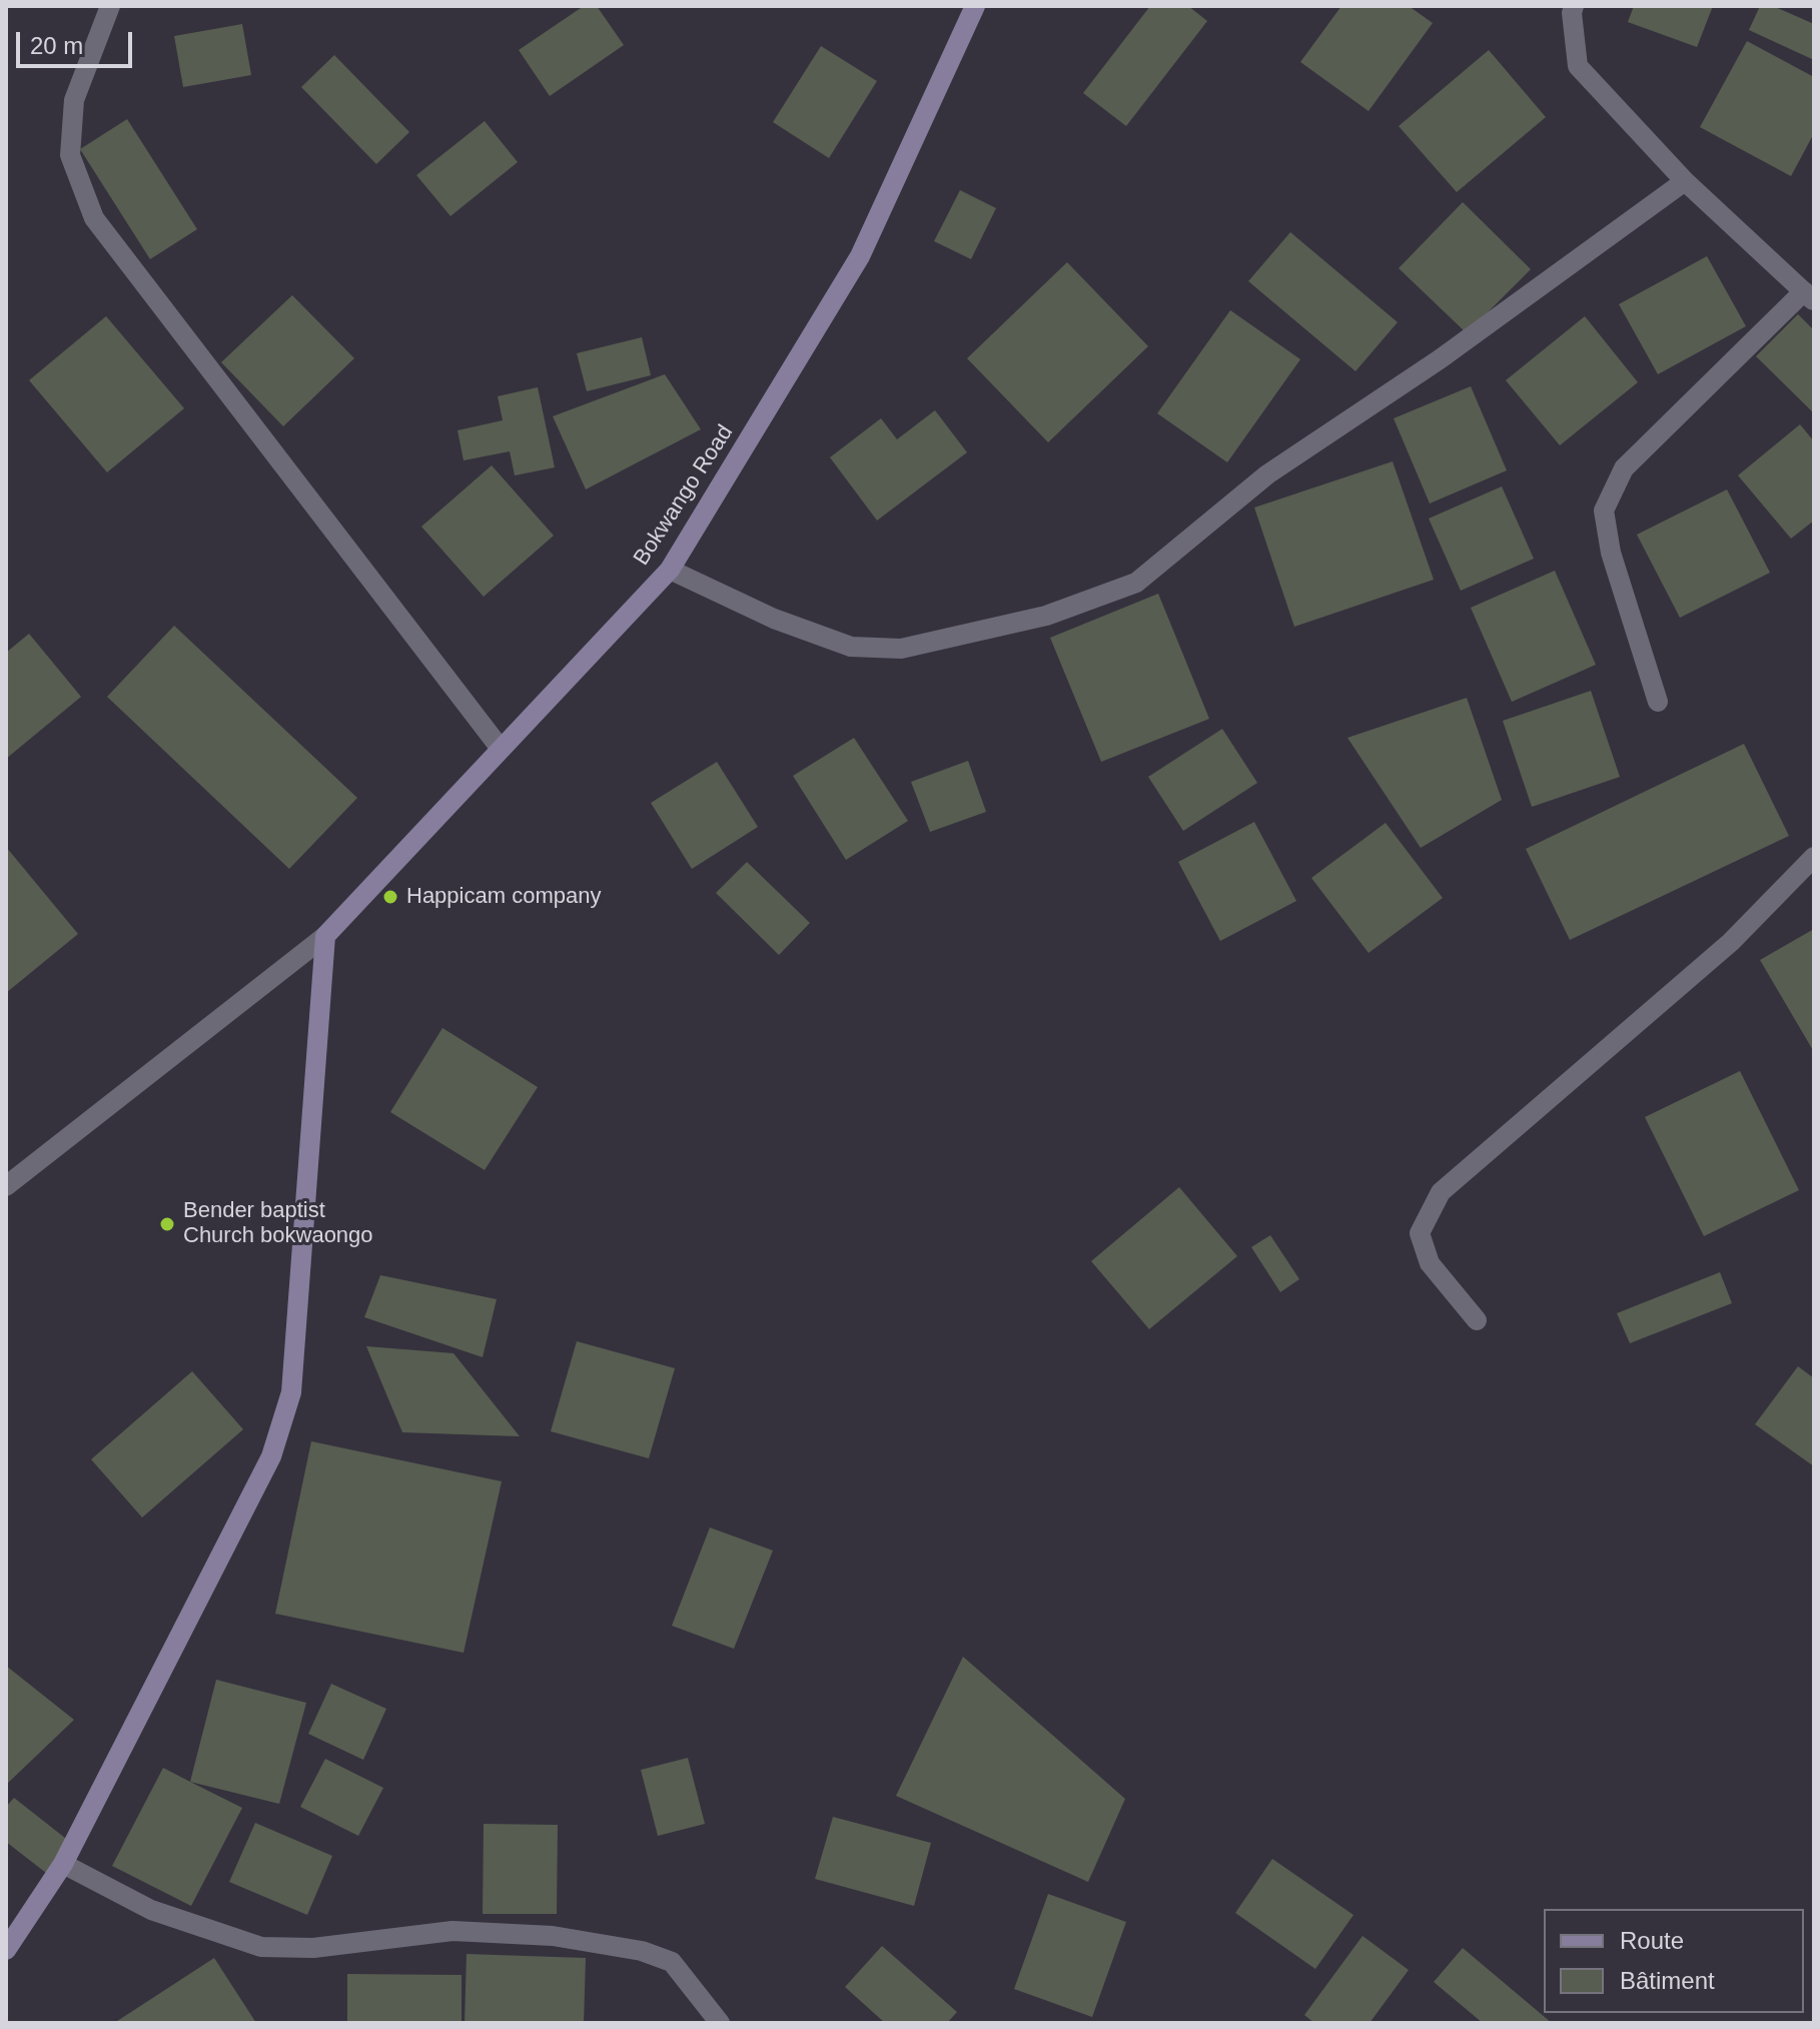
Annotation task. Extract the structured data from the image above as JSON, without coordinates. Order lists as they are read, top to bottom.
{
  "streets": {
    "street": ["Bokwango Road"]
  },
  "places": ["Happicam company", "Bender baptist Church bokwaongo"],
  "legend": ["Route", "Bâtiment"],
  "scale_bar": "20 m"
}
